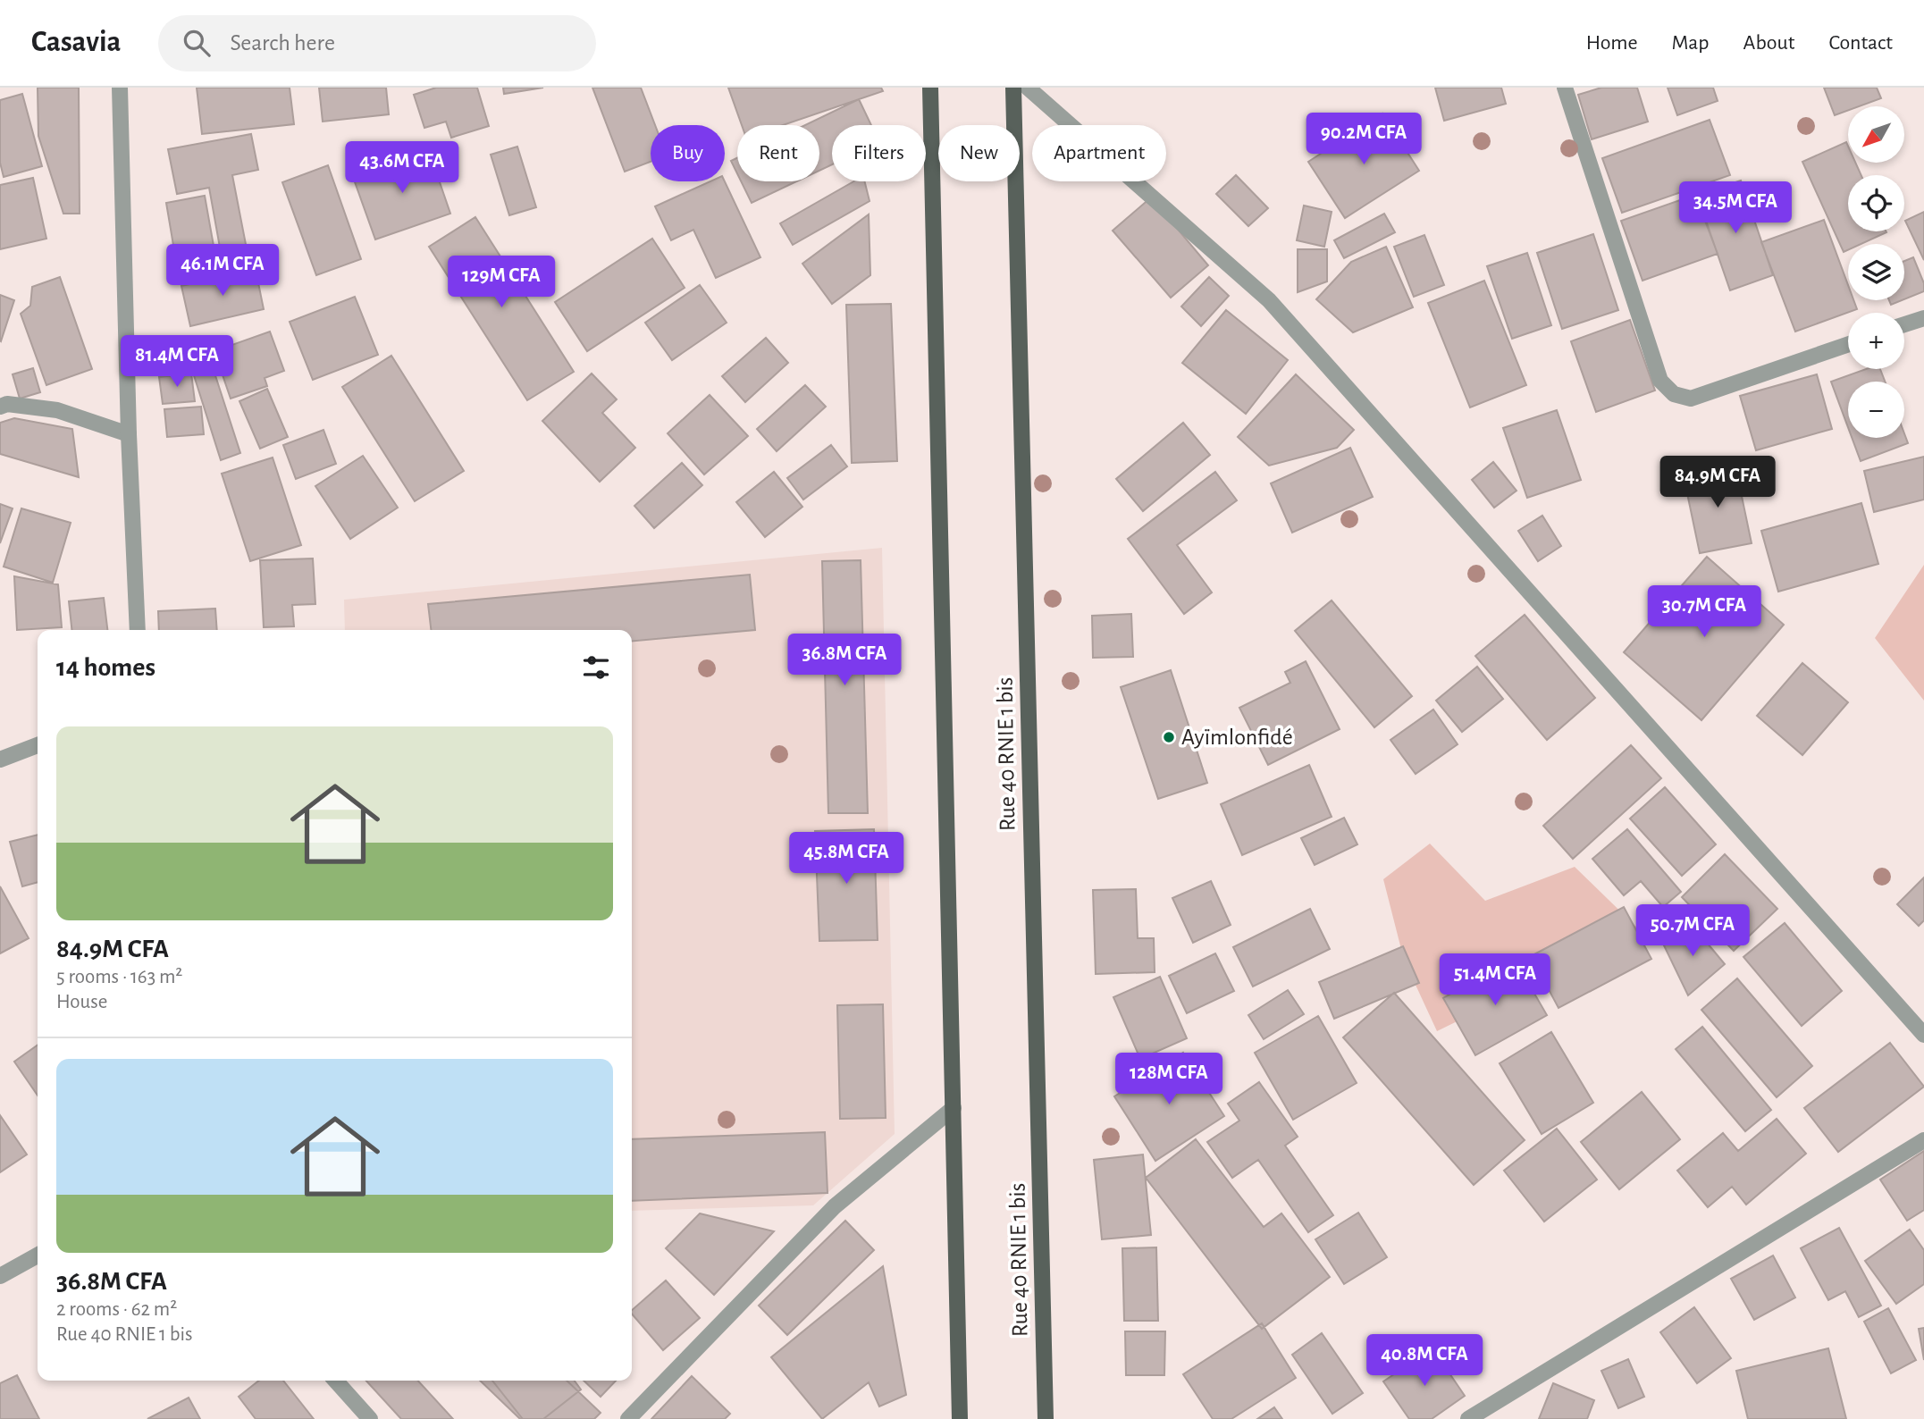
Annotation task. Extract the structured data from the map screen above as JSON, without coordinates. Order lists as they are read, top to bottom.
{
  "streets": {
    "main road": ["Rue 40 RNIE 1 bis"]
  },
  "places": ["Ayïmlonfidé"],
  "north": "bottom left",
  "page": {
    "header": "Casavia",
    "search": "Search here",
    "nav": [
      "Home",
      "Map",
      "About",
      "Contact"
    ],
    "map_buttons": ["+", "−"],
    "price": [
      "90.2M CFA",
      "43.6M CFA",
      "34.5M CFA",
      "46.1M CFA",
      "129M CFA",
      "81.4M CFA",
      "84.9M CFA",
      "30.7M CFA",
      "36.8M CFA",
      "45.8M CFA",
      "50.7M CFA",
      "51.4M CFA",
      "128M CFA",
      "40.8M CFA"
    ],
    "chip": [
      "Buy",
      "Rent",
      "Filters",
      "New",
      "Apartment"
    ],
    "heading": "14 homes",
    "list": [
      {
        "name": "84.9M CFA",
        "note": "5 rooms · 163 m² · House"
      },
      {
        "name": "36.8M CFA",
        "note": "2 rooms · 62 m² · Rue 40 RNIE 1 bis"
      }
    ]
  }
}
